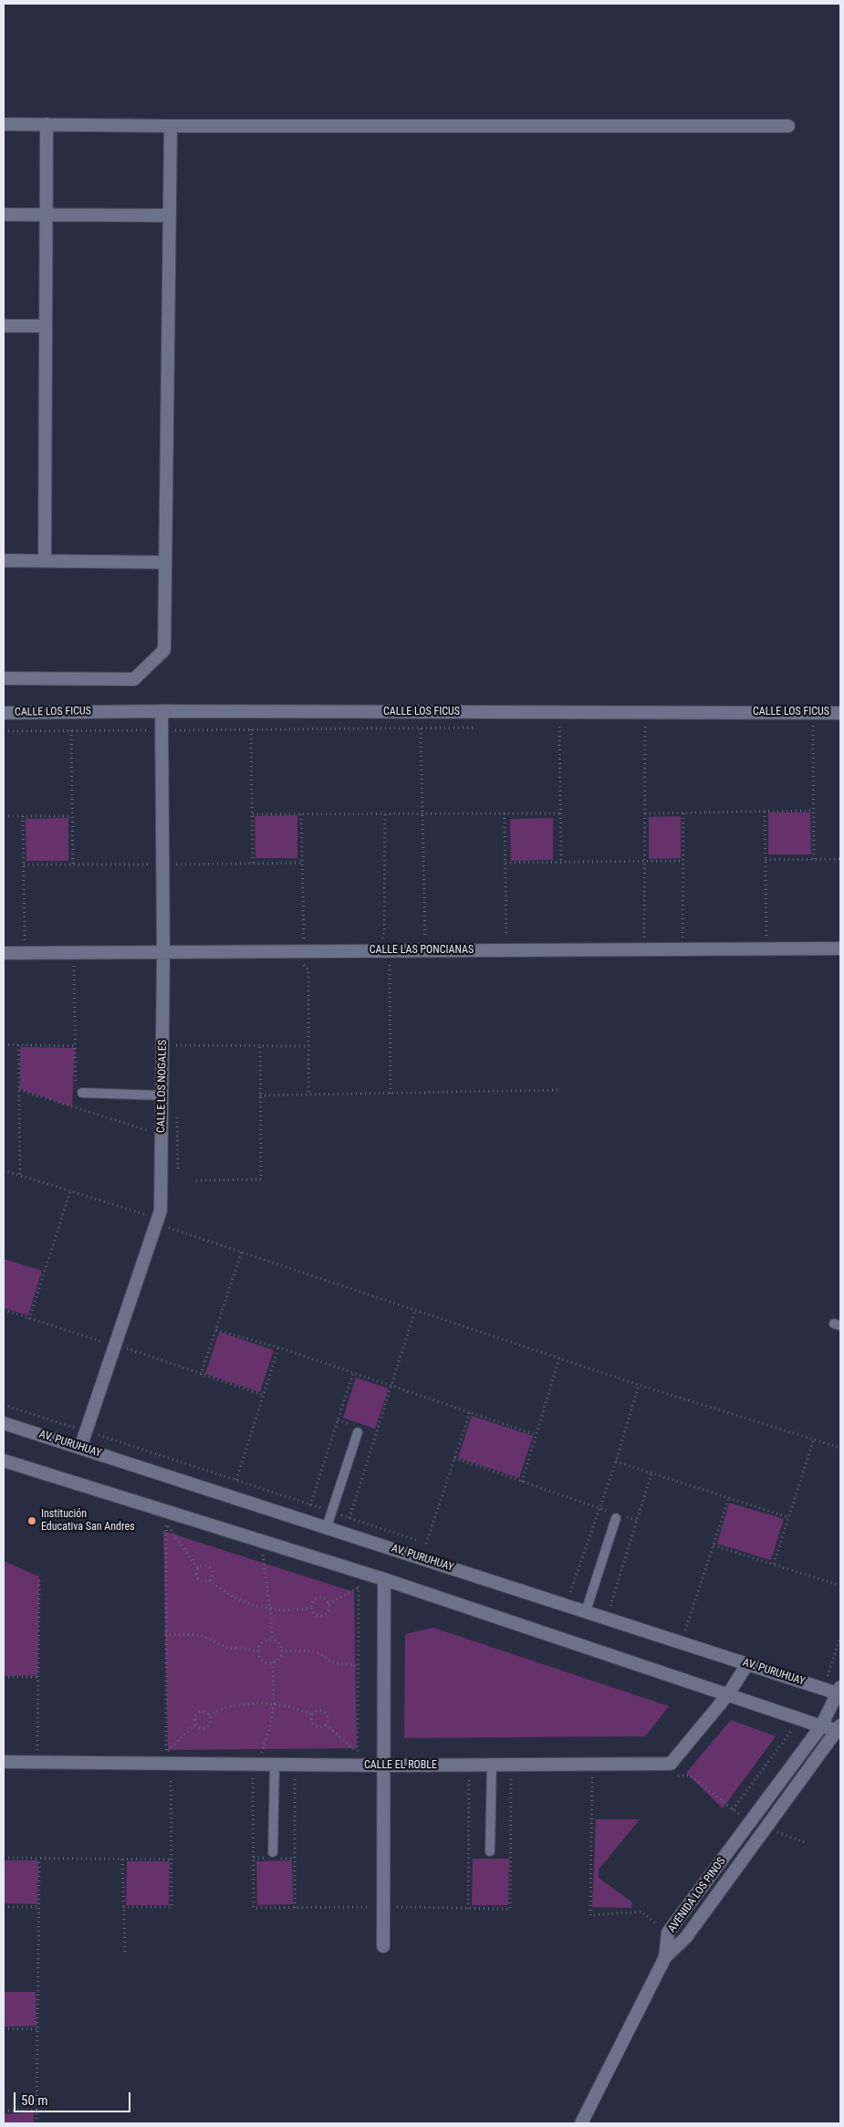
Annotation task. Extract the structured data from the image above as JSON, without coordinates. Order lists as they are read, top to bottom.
{
  "streets": {
    "street": [
      "CALLE LOS FICUS",
      "CALLE LAS PONCIANAS",
      "CALLE LOS NOGALES",
      "AV. PURUHUAY",
      "CALLE EL ROBLE",
      "AVENIDA LOS PINOS"
    ]
  },
  "crossings": [
    ["CALLE LOS FICUS", "CALLE LOS NOGALES"],
    ["CALLE LAS PONCIANAS", "CALLE LOS NOGALES"],
    ["CALLE LOS NOGALES", "AV. PURUHUAY"],
    ["AV. PURUHUAY", "CALLE EL ROBLE"],
    ["AV. PURUHUAY", "AVENIDA LOS PINOS"]
  ],
  "places": ["Institución Educativa San Andres"],
  "scale_bar": "50 m"
}
